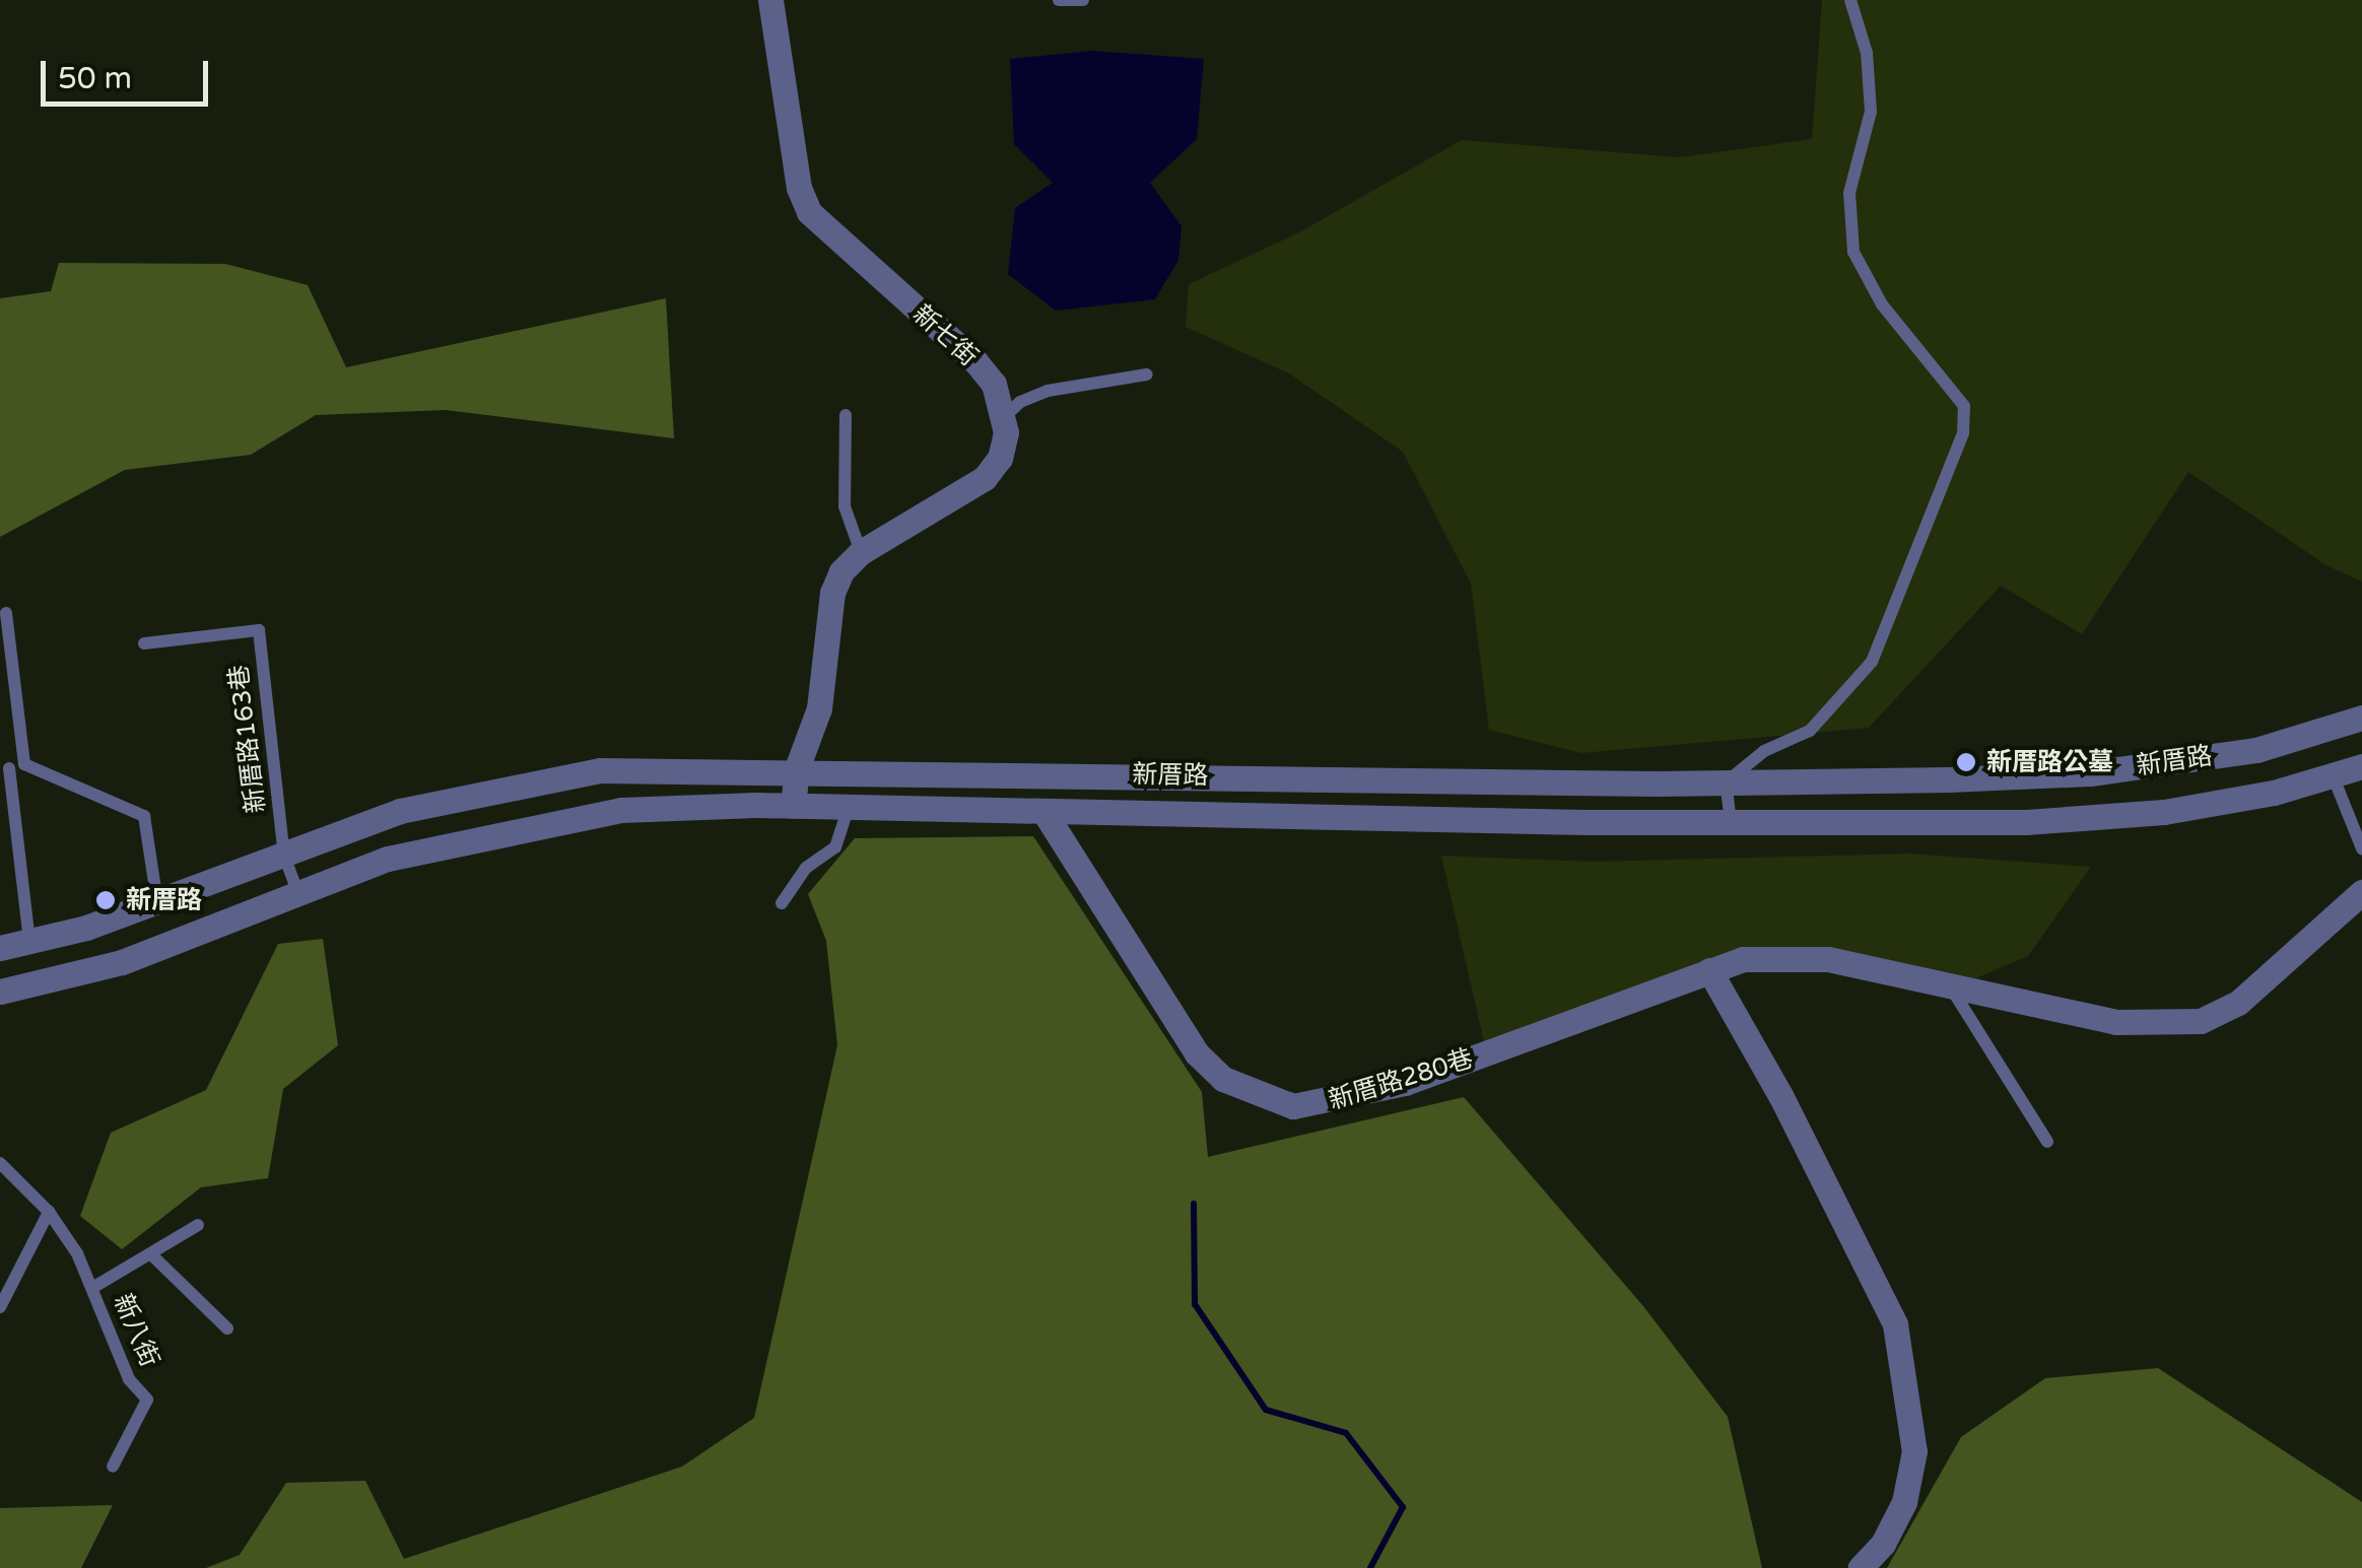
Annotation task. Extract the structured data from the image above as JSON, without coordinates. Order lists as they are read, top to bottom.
{
  "streets": {
    "street": ["新七街", "新厝路", "新厝路280巷"],
    "lane": ["新厝路163巷", "新八街"]
  },
  "crossings": [
    ["新厝路163巷", "新厝路"],
    ["新厝路", "新厝路280巷"]
  ],
  "places": ["新厝路公墓", "新厝路"],
  "scale_bar": "50 m"
}
